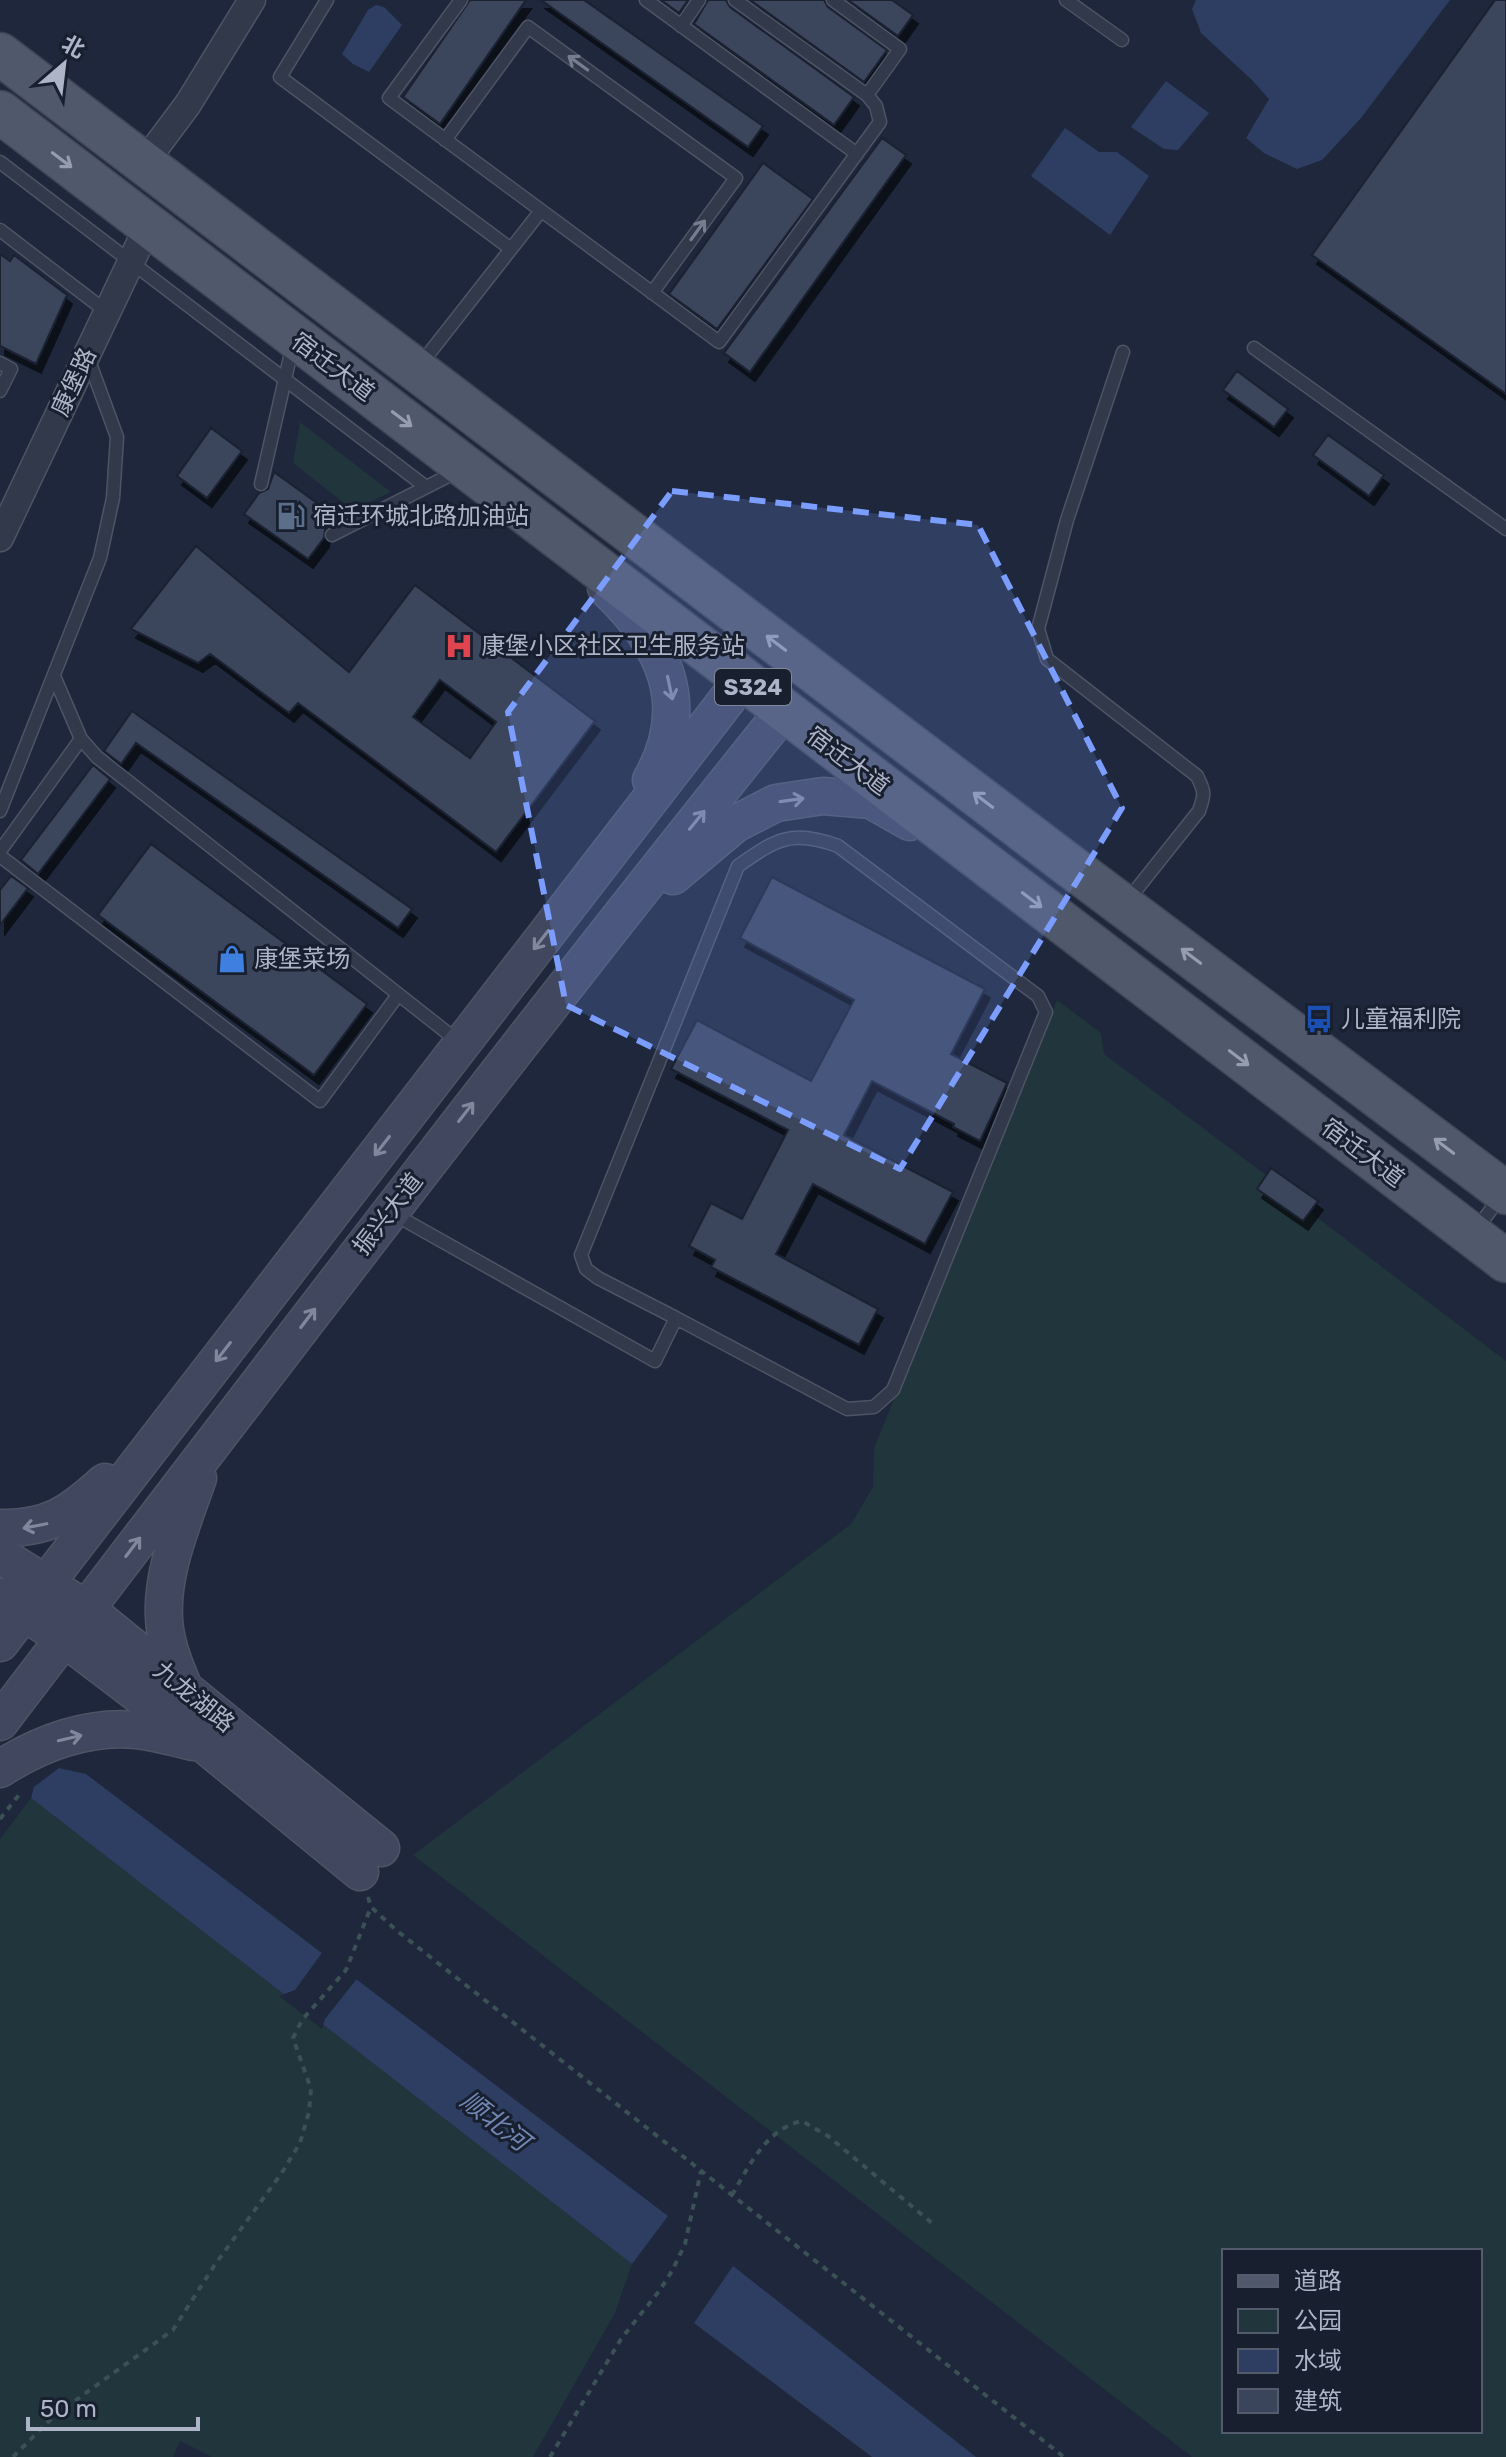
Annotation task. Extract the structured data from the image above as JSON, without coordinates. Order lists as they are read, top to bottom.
{
  "streets": {
    "main road": [
      "宿迁大道",
      "S324",
      "振兴大道",
      "九龙湖路"
    ],
    "street": ["康堡路"]
  },
  "crossings": [
    ["宿迁大道", "康堡路"],
    ["宿迁大道", "振兴大道"],
    ["振兴大道", "九龙湖路"]
  ],
  "water": ["顺北河"],
  "places": {
    "fuel station": ["宿迁环城北路加油站"],
    "hospital": ["康堡小区社区卫生服务站"],
    "shop": ["康堡菜场"],
    "bus stop": ["儿童福利院"]
  },
  "legend": [
    "道路",
    "公园",
    "水域",
    "建筑"
  ],
  "scale_bar": "50 m",
  "north": "top right"
}
